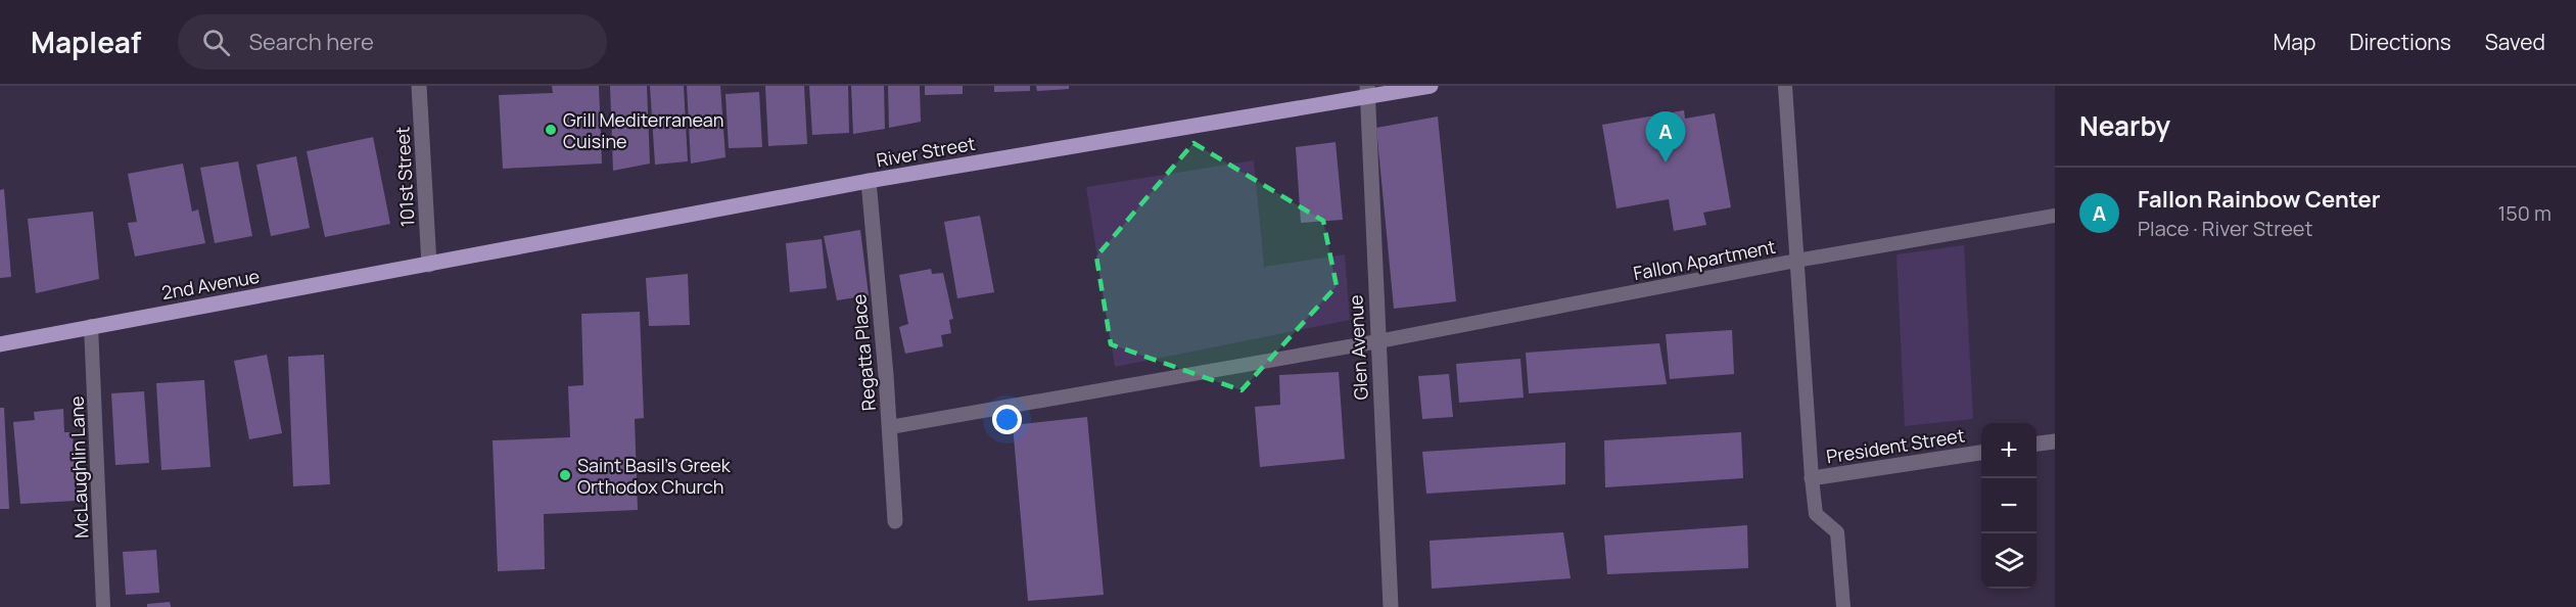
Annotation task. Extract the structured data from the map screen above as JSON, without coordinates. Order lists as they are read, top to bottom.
{
  "streets": {
    "main road": ["River Street", "2nd Avenue"],
    "street": [
      "101st Street",
      "Glen Avenue",
      "Regatta Place",
      "President Street"
    ],
    "lane": ["Fallon Apartment", "McLaughlin Lane"]
  },
  "crossings": [
    ["River Street", "101st Street"],
    ["River Street", "2nd Avenue"],
    ["River Street", "Glen Avenue"],
    ["River Street", "Regatta Place"],
    ["101st Street", "2nd Avenue"],
    ["Fallon Apartment", "Glen Avenue"],
    ["Fallon Apartment", "Regatta Place"],
    ["Fallon Apartment", "President Street"],
    ["2nd Avenue", "McLaughlin Lane"]
  ],
  "places": ["Grill Mediterranean Cuisine", "Saint Basil's Greek Orthodox Church"],
  "page": {
    "header": "Mapleaf",
    "search": "Search here",
    "nav": ["Map", "Directions", "Saved"],
    "heading": "Nearby",
    "pins": "A",
    "list": [
      {
        "mark": "A",
        "name": "Fallon Rainbow Center",
        "note": "Place · River Street",
        "value": "150 m"
      }
    ],
    "map_buttons": ["+", "−"]
  }
}
